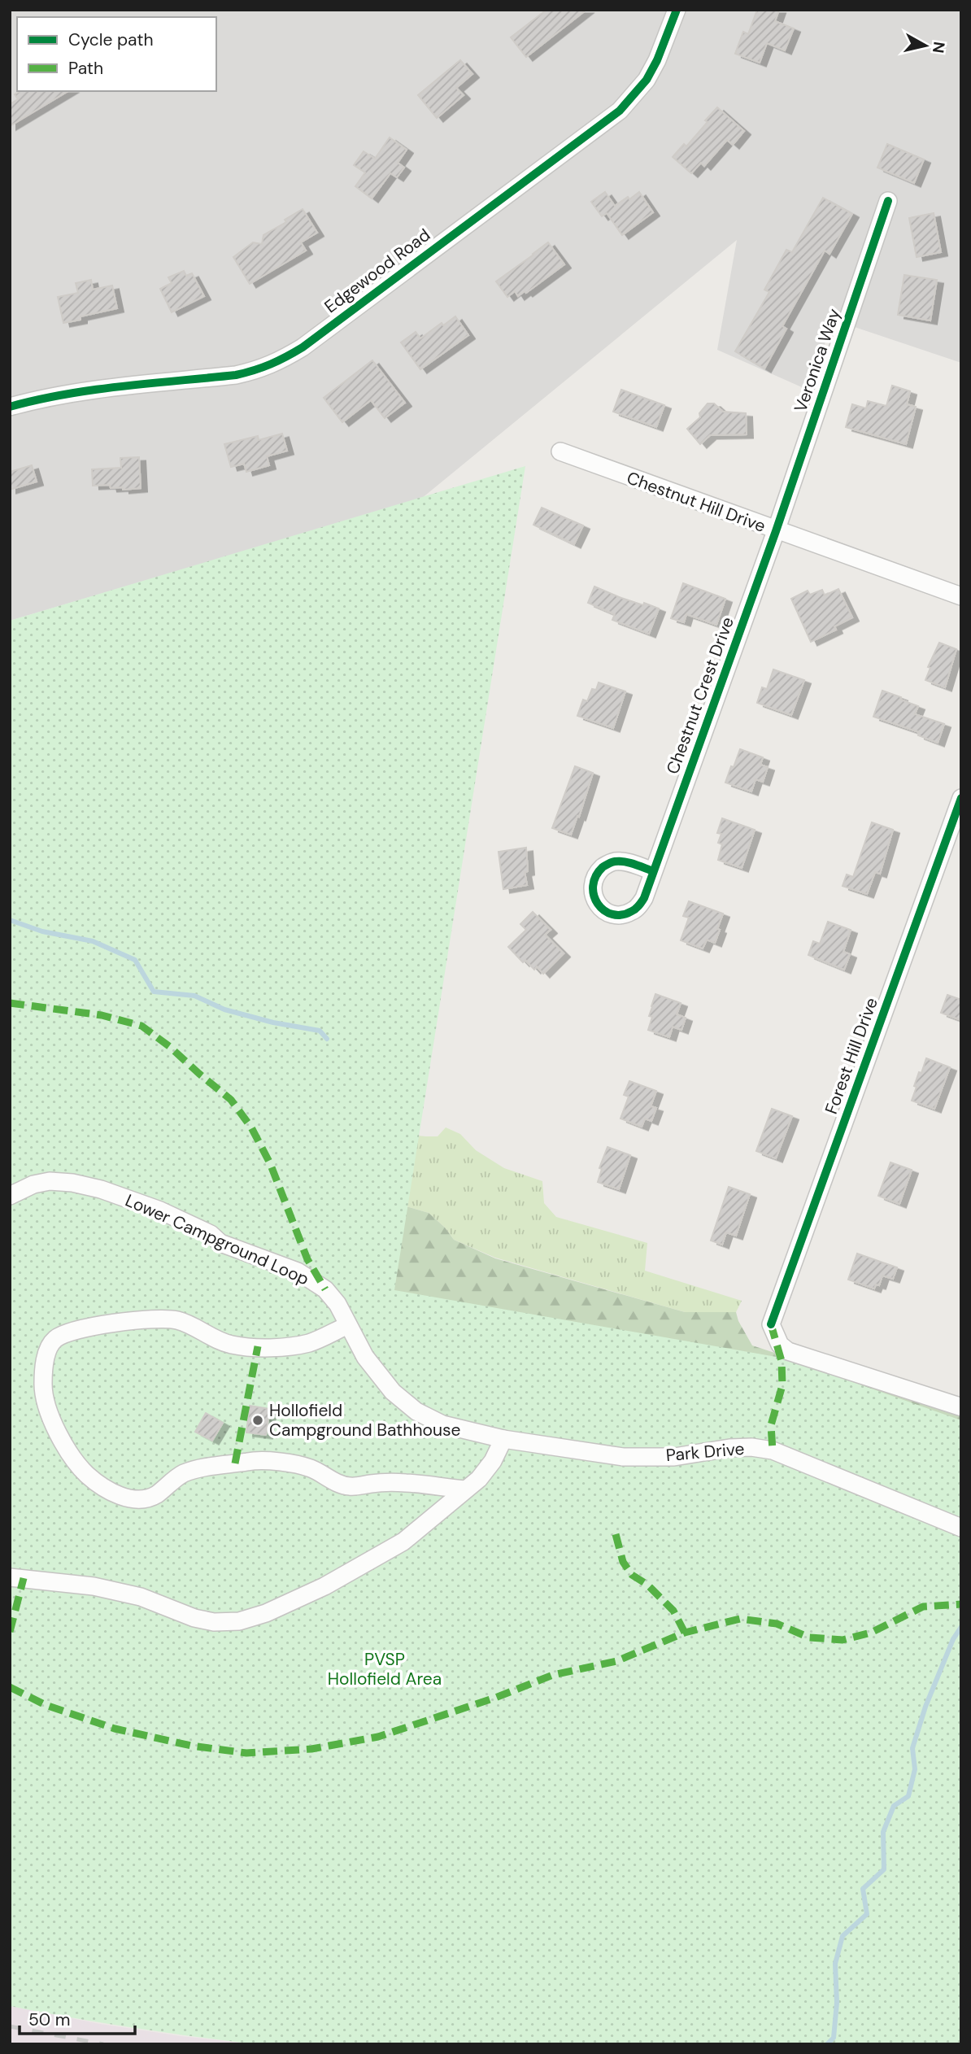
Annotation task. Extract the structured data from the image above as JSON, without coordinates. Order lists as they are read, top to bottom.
{
  "streets": {
    "street": [
      "Edgewood Road",
      "Veronica Way",
      "Chestnut Hill Drive",
      "Chestnut Crest Drive",
      "Forest Hill Drive",
      "Lower Campground Loop",
      "Park Drive"
    ]
  },
  "crossings": [
    ["Veronica Way", "Chestnut Hill Drive"],
    ["Veronica Way", "Chestnut Crest Drive"],
    ["Chestnut Hill Drive", "Chestnut Crest Drive"],
    ["Lower Campground Loop", "Park Drive"]
  ],
  "parks": ["PVSP Hollofield Area"],
  "places": ["Hollofield Campground Bathhouse"],
  "legend": ["Cycle path", "Path"],
  "scale_bar": "50 m",
  "north": "right"
}
